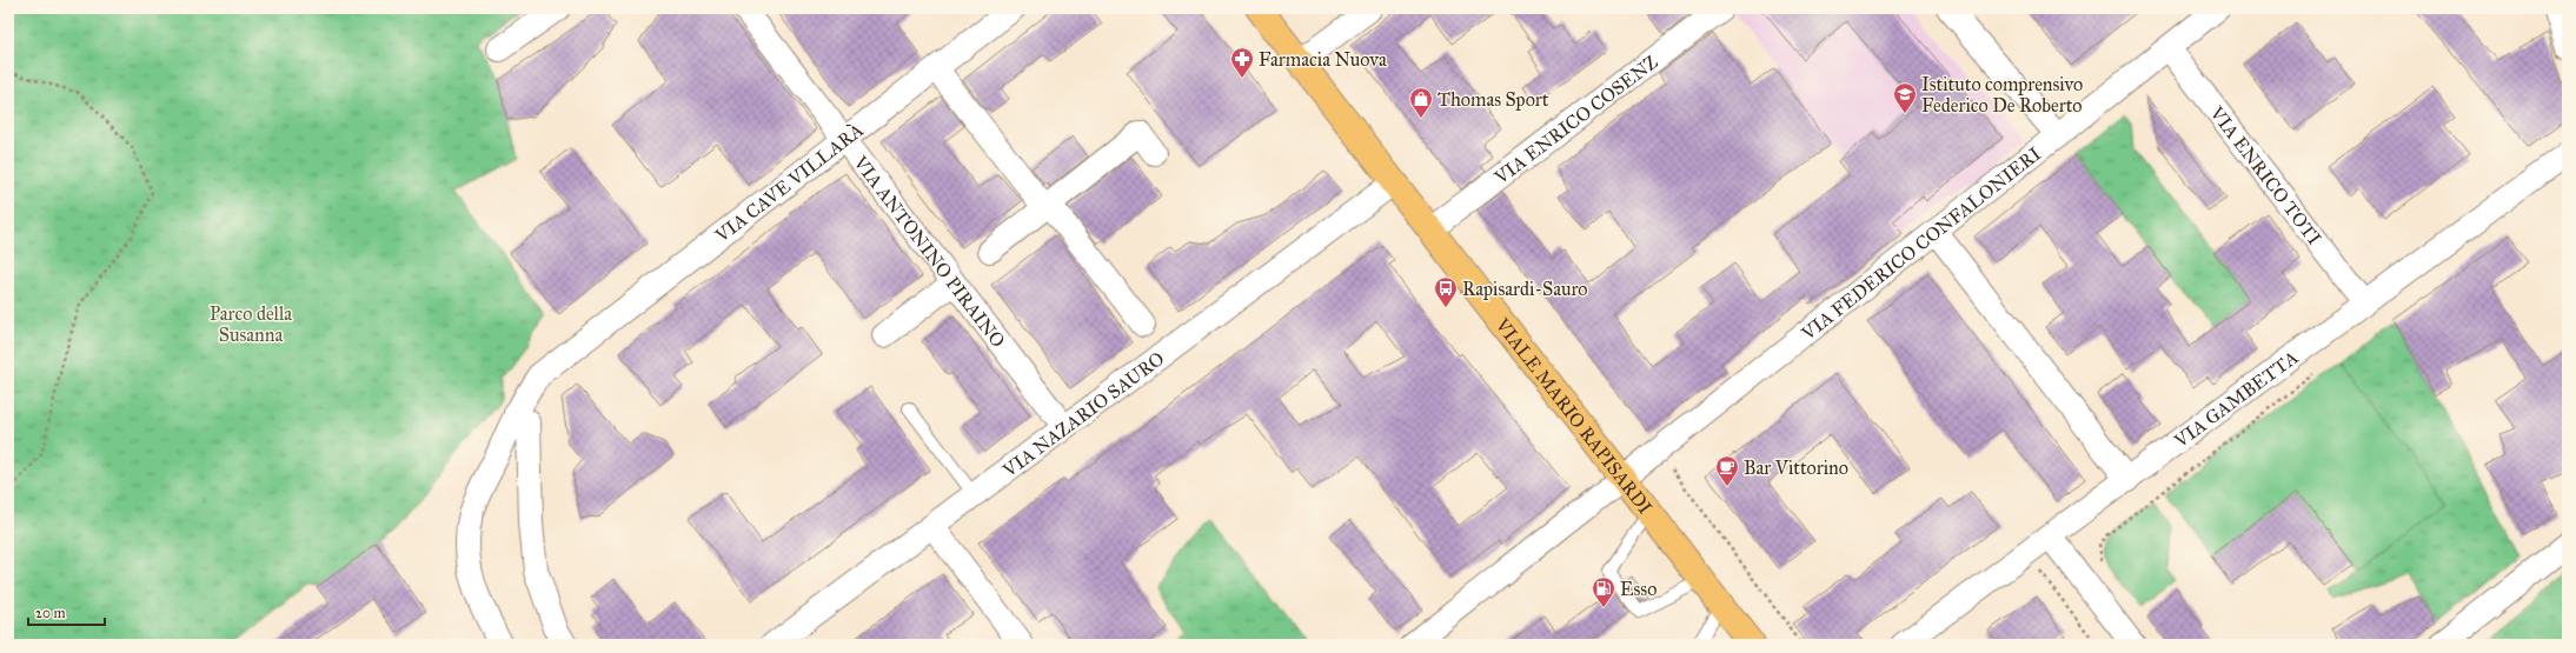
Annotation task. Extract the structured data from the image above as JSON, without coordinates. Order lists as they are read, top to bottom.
{
  "streets": {
    "main road": ["VIALE MARIO RAPISARDI"],
    "street": [
      "VIA ENRICO COSENZ",
      "VIA ENRICO TOTI",
      "VIA CAVE VILLARÀ",
      "VIA FEDERICO CONFALONIERI",
      "VIA ANTONINO PIRAINO",
      "VIA GAMBETTA",
      "VIA NAZARIO SAURO"
    ]
  },
  "crossings": [
    ["VIA ENRICO COSENZ", "VIALE MARIO RAPISARDI"],
    ["VIA ENRICO TOTI", "VIA FEDERICO CONFALONIERI"],
    ["VIA ENRICO TOTI", "VIA GAMBETTA"],
    ["VIA CAVE VILLARÀ", "VIA ANTONINO PIRAINO"],
    ["VIA FEDERICO CONFALONIERI", "VIALE MARIO RAPISARDI"],
    ["VIA ANTONINO PIRAINO", "VIA NAZARIO SAURO"],
    ["VIA NAZARIO SAURO", "VIALE MARIO RAPISARDI"]
  ],
  "parks": ["Parco della Susanna"],
  "places": {
    "pharmacy": ["Farmacia Nuova"],
    "school or university": ["Istituto comprensivo Federico De Roberto"],
    "shop": ["Thomas Sport"],
    "bus stop": ["Rapisardi-Sauro"],
    "cafe": ["Bar Vittorino"],
    "fuel station": ["Esso"]
  },
  "scale_bar": "20 m"
}
